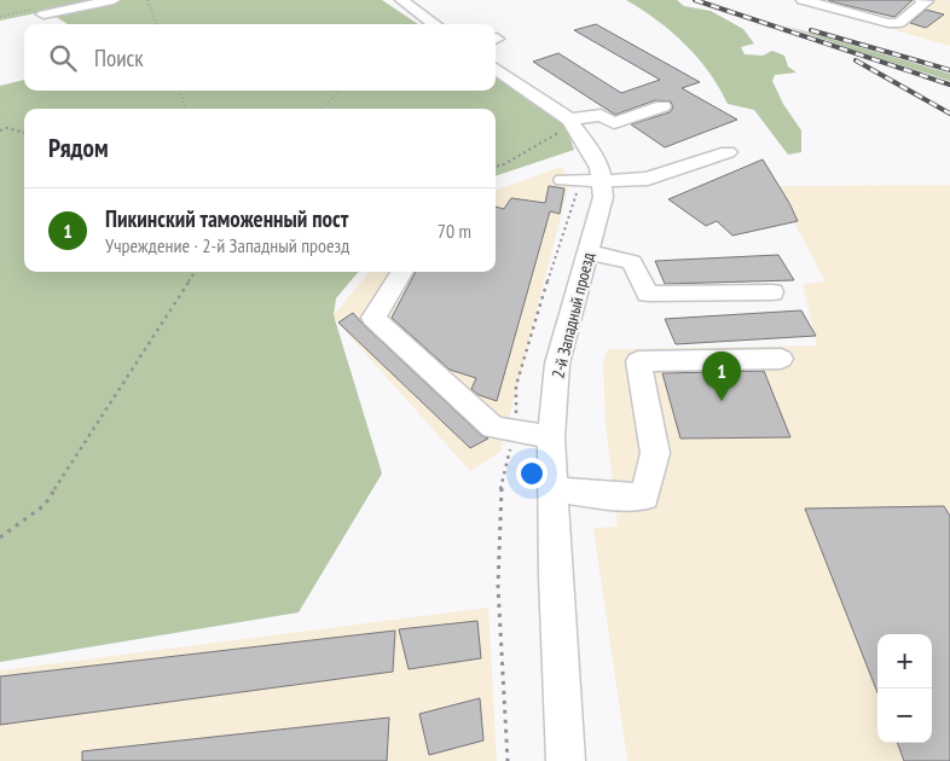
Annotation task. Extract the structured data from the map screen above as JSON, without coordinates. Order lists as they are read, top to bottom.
{
  "streets": {
    "street": ["2-й Западный проезд"]
  },
  "page": {
    "search": "Поиск",
    "heading": "Рядом",
    "list": [
      {
        "mark": "1",
        "name": "Пикинский таможенный пост",
        "note": "Учреждение · 2-й Западный проезд",
        "value": "70 m"
      }
    ],
    "pins": "1",
    "map_buttons": ["+", "−"]
  }
}
